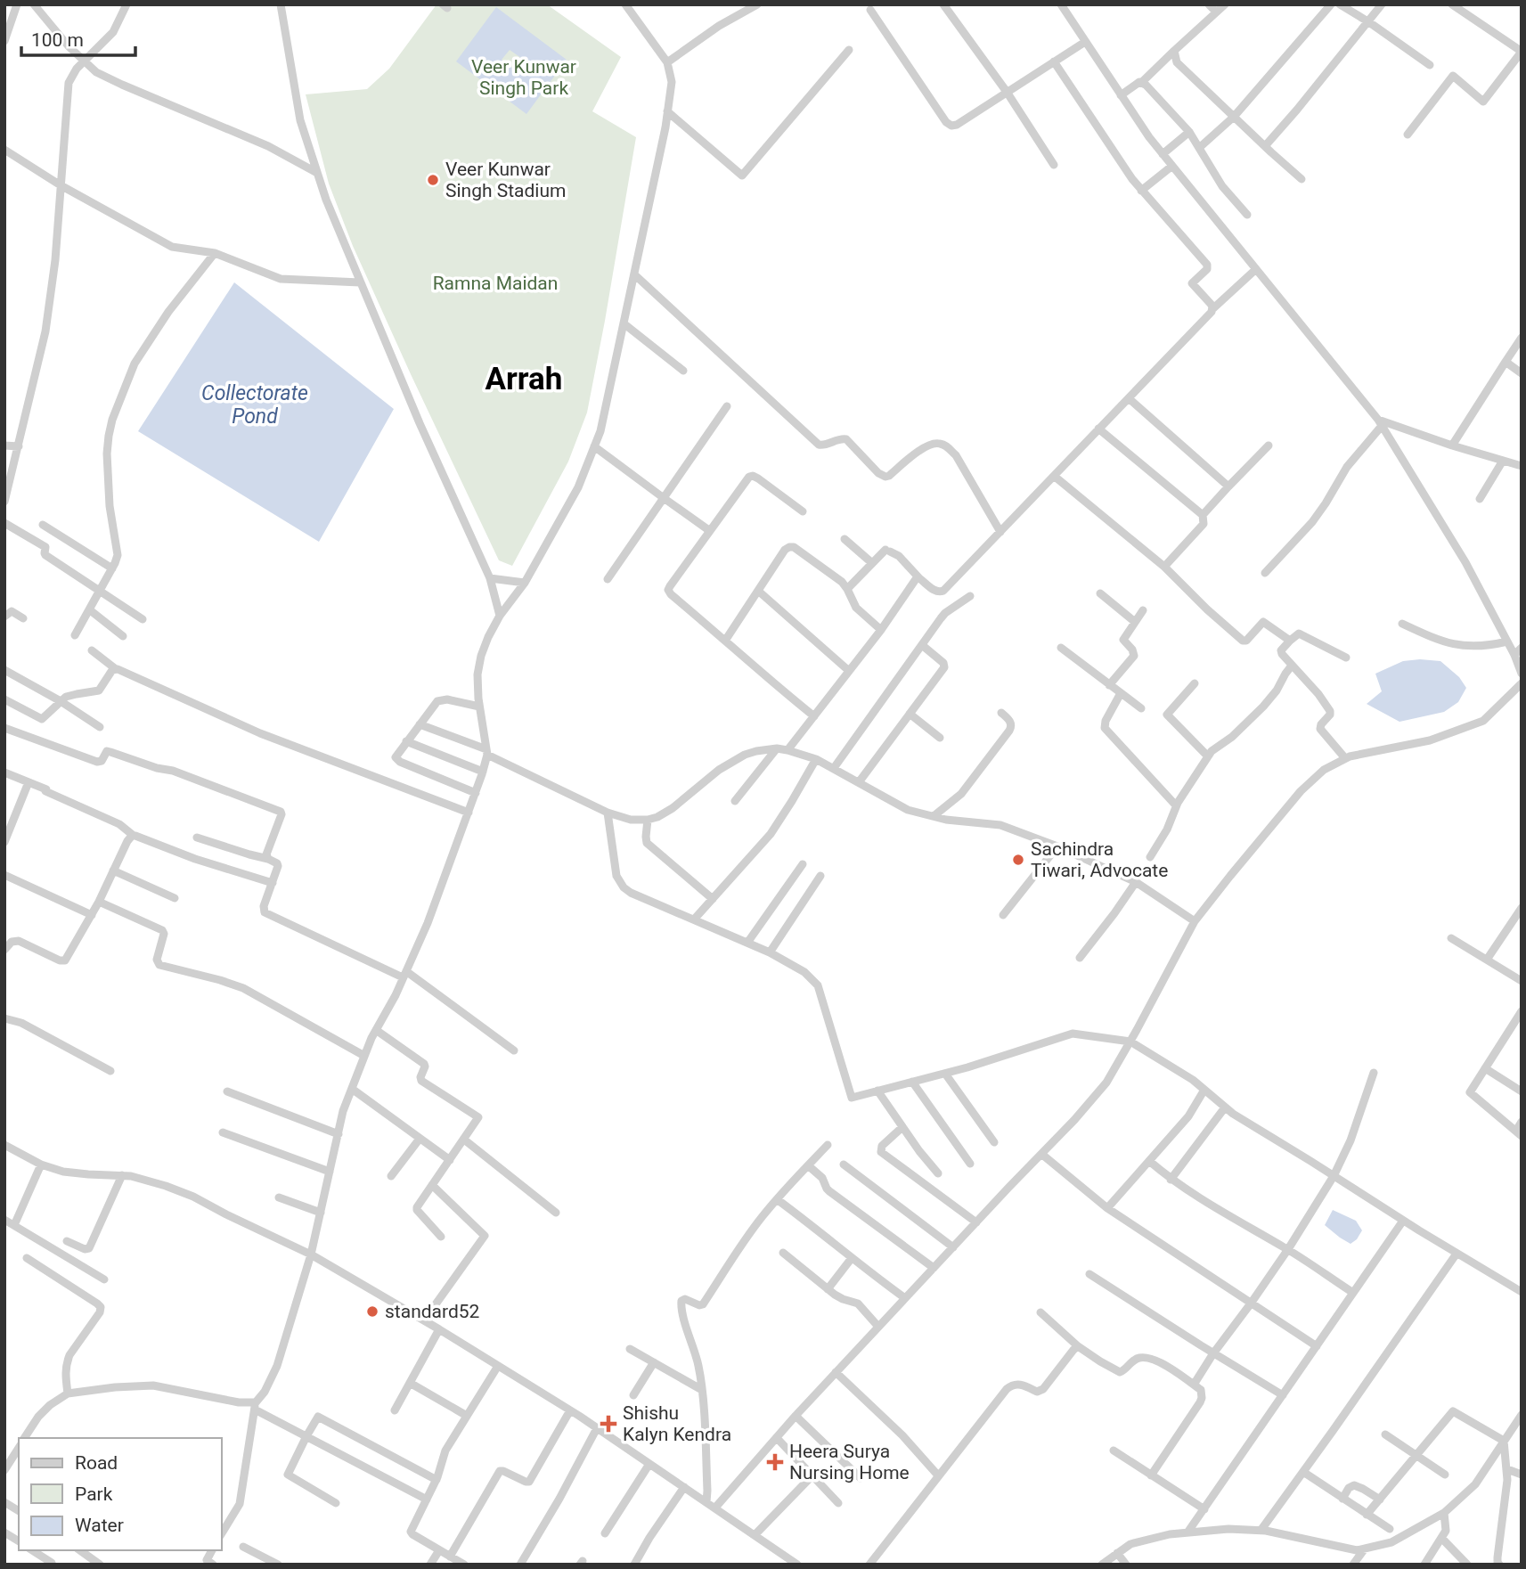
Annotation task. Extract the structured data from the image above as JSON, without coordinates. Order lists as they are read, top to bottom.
{
  "districts": ["Arrah"],
  "water": ["Collectorate Pond"],
  "parks": ["Veer Kunwar Singh Park", "Ramna Maidan"],
  "places": {
    "other": ["Veer Kunwar Singh Stadium", "Sachindra Tiwari, Advocate", "standard52"],
    "health": ["Shishu Kalyn Kendra", "Heera Surya Nursing Home"]
  },
  "legend": ["Road", "Park", "Water"],
  "scale_bar": "100 m"
}
